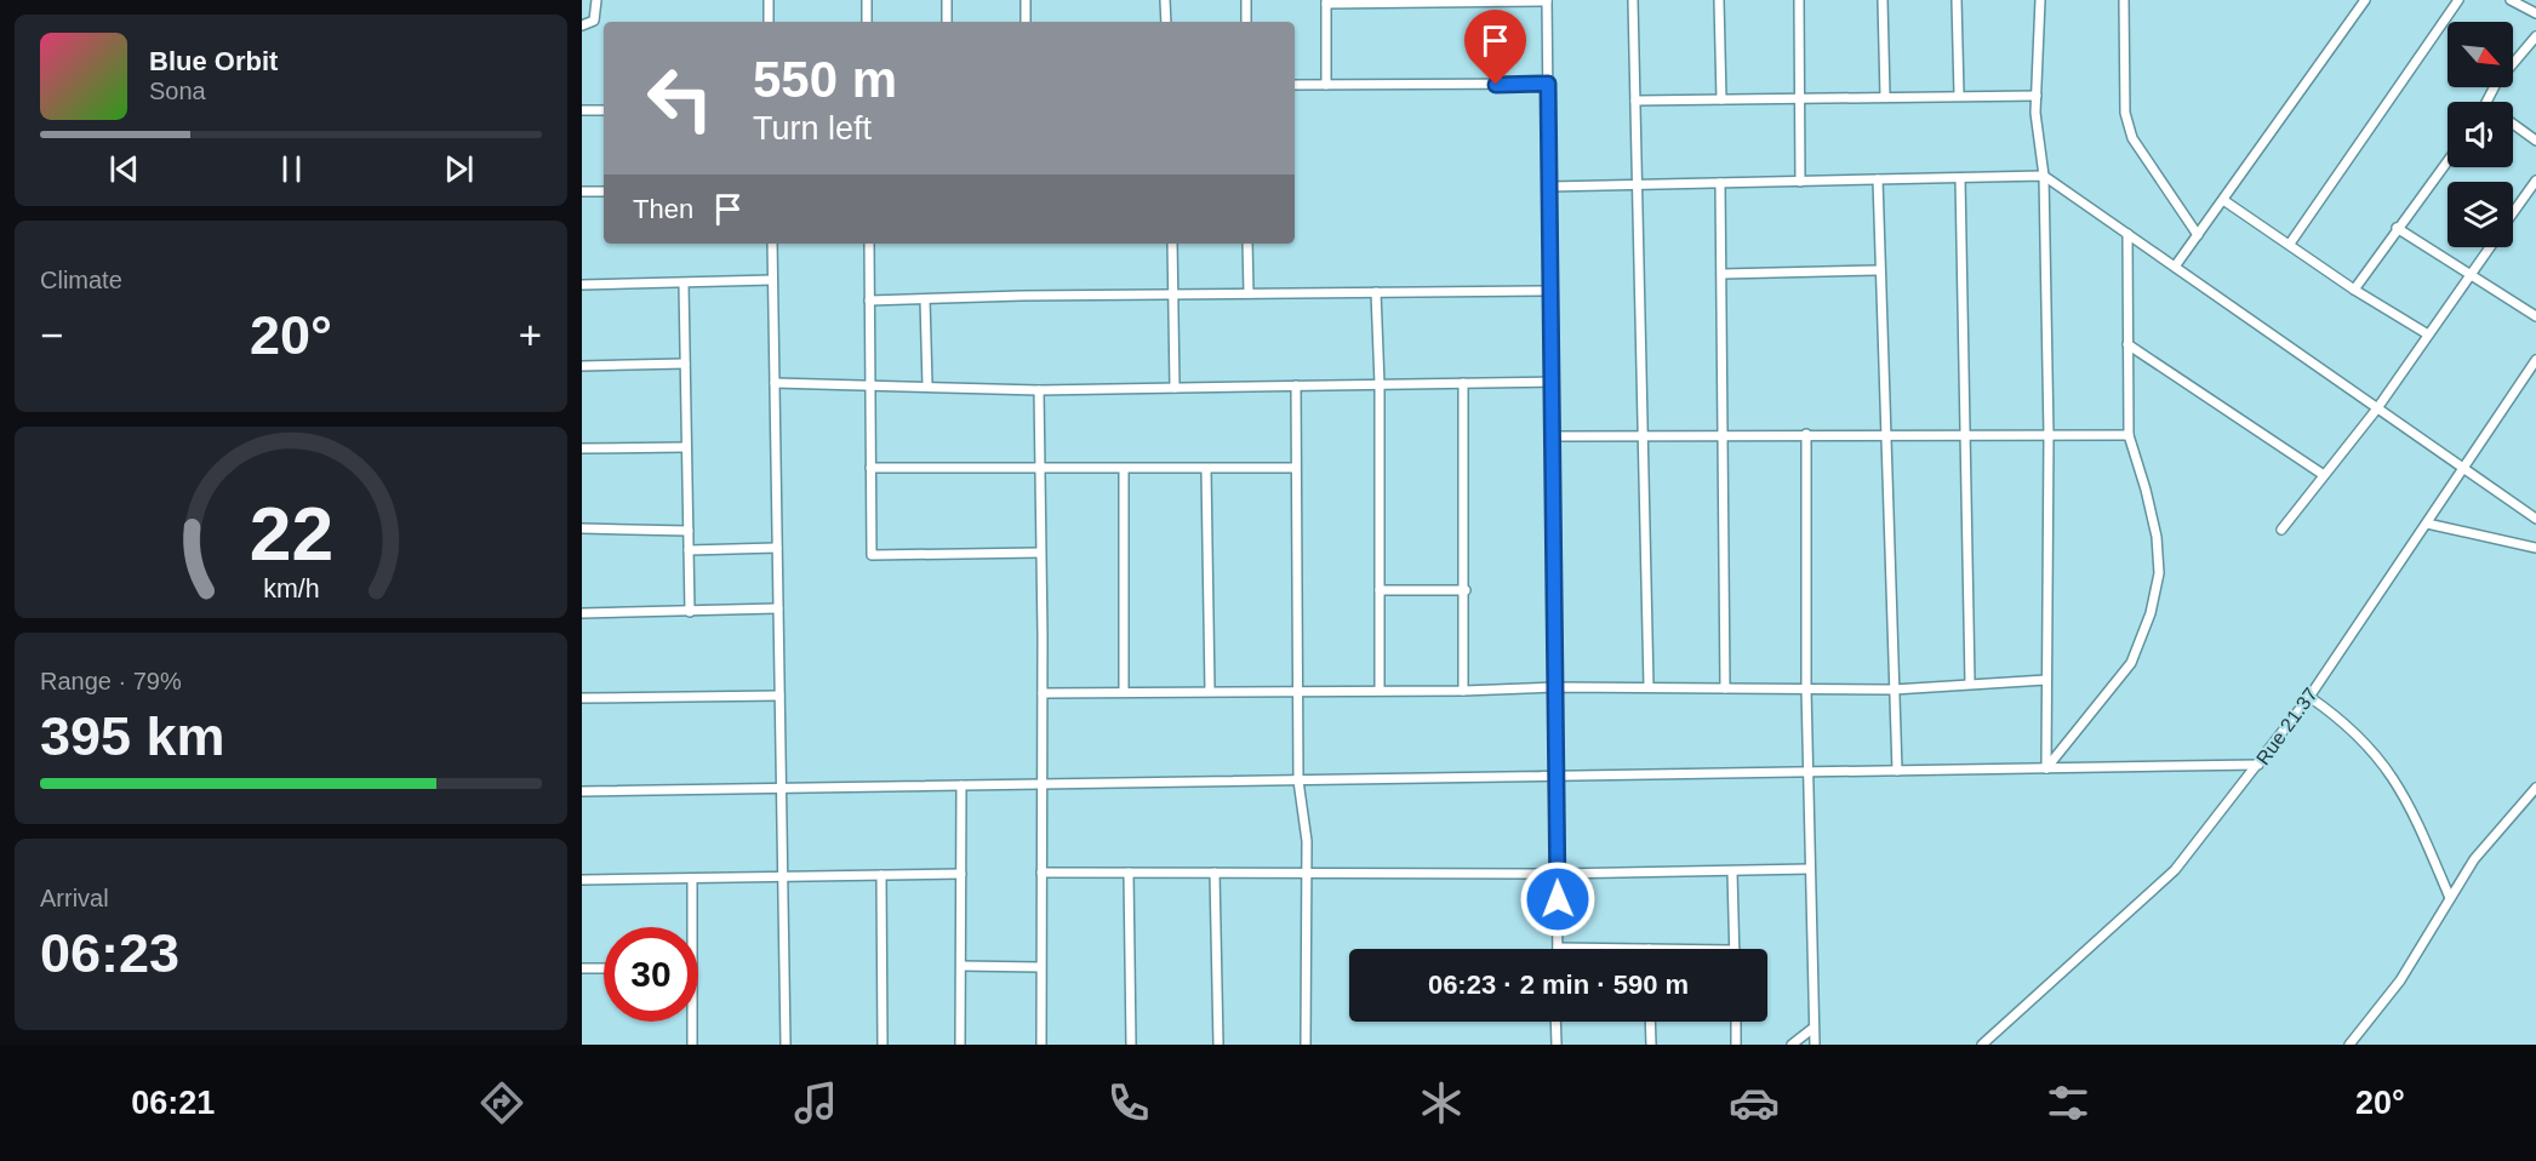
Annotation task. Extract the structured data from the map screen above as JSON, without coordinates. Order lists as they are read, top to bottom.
{
  "streets": {
    "street": ["Rue 21.37"]
  },
  "north": "bottom right",
  "page": {
    "turn": ["550 m", "Turn left"],
    "song": ["Blue Orbit", "Sona"],
    "then": "Then",
    "tile": [
      "Climate",
      ["Range · 79%", "395 km"],
      ["Arrival", "06:23"]
    ],
    "heat": ["−", "20°", "+"],
    "limit": "30",
    "trip": "06:23 · 2 min · 590 m",
    "tabs": ["06:21", "20°"],
    "gauge": ["22", "km/h"]
  }
}
